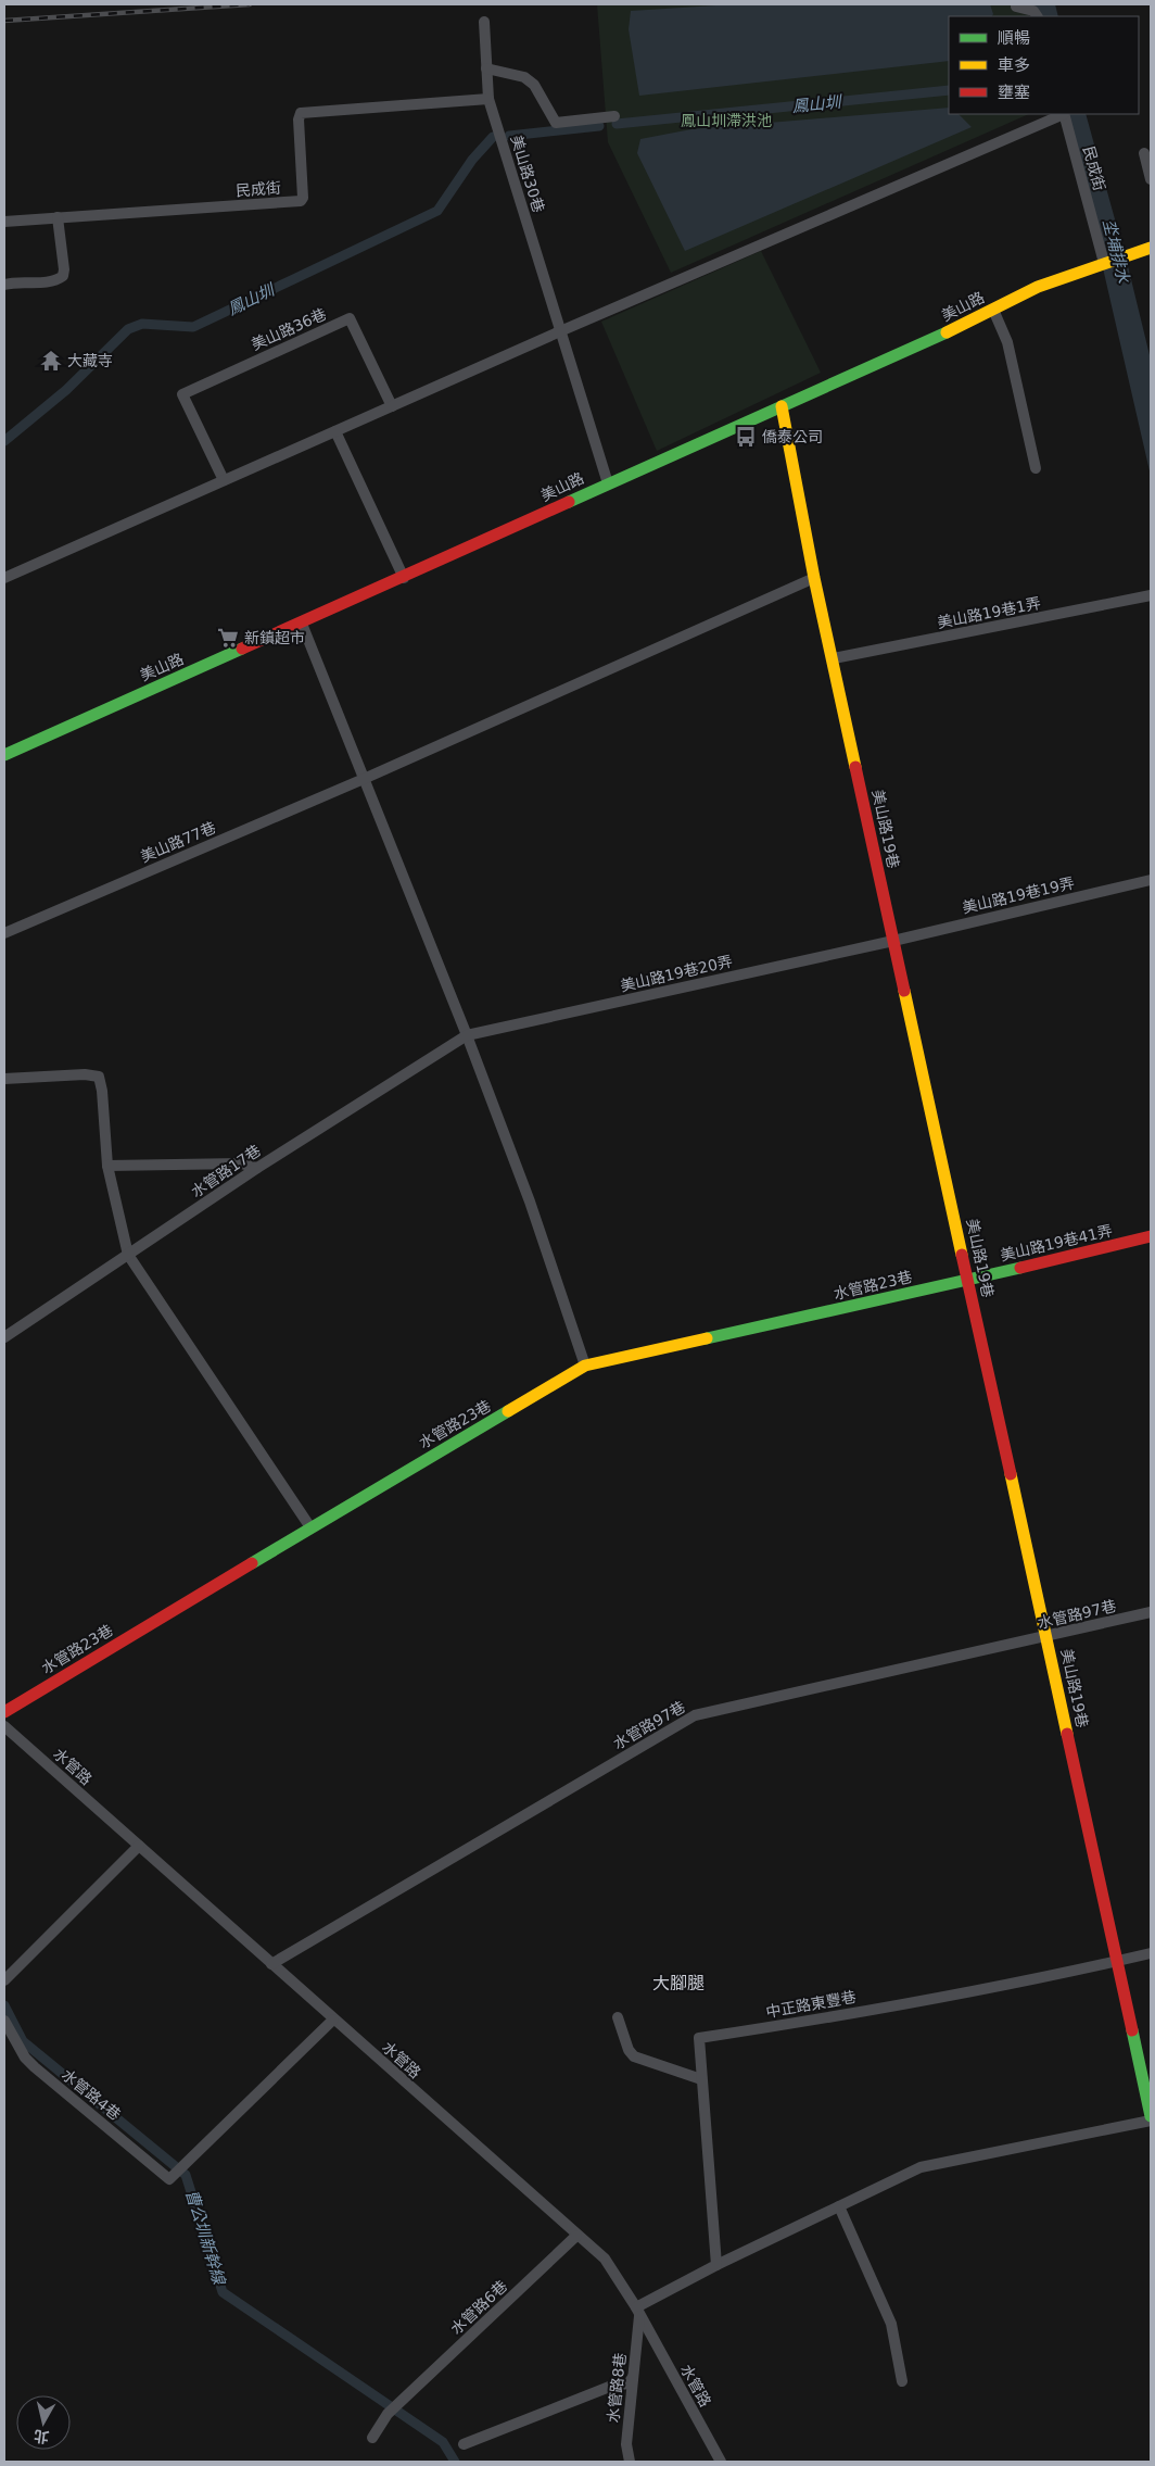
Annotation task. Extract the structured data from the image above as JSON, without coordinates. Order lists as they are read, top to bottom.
{
  "streets": {
    "street": [
      "民成街",
      "美山路30巷",
      "美山路",
      "美山路36巷",
      "美山路19巷1弄",
      "美山路19巷",
      "美山路77巷",
      "美山路19巷19弄",
      "美山路19巷20弄",
      "水管路17巷",
      "美山路19巷41弄",
      "水管路23巷",
      "水管路97巷",
      "水管路",
      "中正路東豐巷",
      "水管路4巷",
      "水管路6巷",
      "水管路8巷"
    ]
  },
  "crossings": [
    ["民成街", "美山路30巷"],
    ["民成街", "美山路"],
    ["美山路30巷", "美山路"],
    ["美山路", "美山路19巷"],
    ["美山路19巷1弄", "美山路19巷"],
    ["美山路19巷", "美山路77巷"],
    ["美山路19巷", "美山路19巷19弄"],
    ["美山路19巷", "美山路19巷20弄"],
    ["美山路19巷", "美山路19巷41弄"],
    ["美山路19巷", "水管路23巷"],
    ["美山路19巷", "水管路97巷"],
    ["美山路19巷", "中正路東豐巷"],
    ["美山路19巷19弄", "美山路19巷20弄"],
    ["美山路19巷20弄", "水管路17巷"],
    ["美山路19巷41弄", "水管路23巷"],
    ["水管路97巷", "水管路"],
    ["水管路", "水管路4巷"],
    ["水管路", "水管路6巷"],
    ["水管路", "水管路8巷"]
  ],
  "districts": ["大腳腿"],
  "water": ["鳳山圳", "坔埔排水", "曹公圳新幹線"],
  "parks": ["鳳山圳滯洪池"],
  "places": {
    "temple": ["大藏寺"],
    "bus stop": ["僑泰公司"],
    "supermarket": ["新鎮超市"]
  },
  "legend": ["順暢", "車多", "壅塞"],
  "north": "bottom"
}
